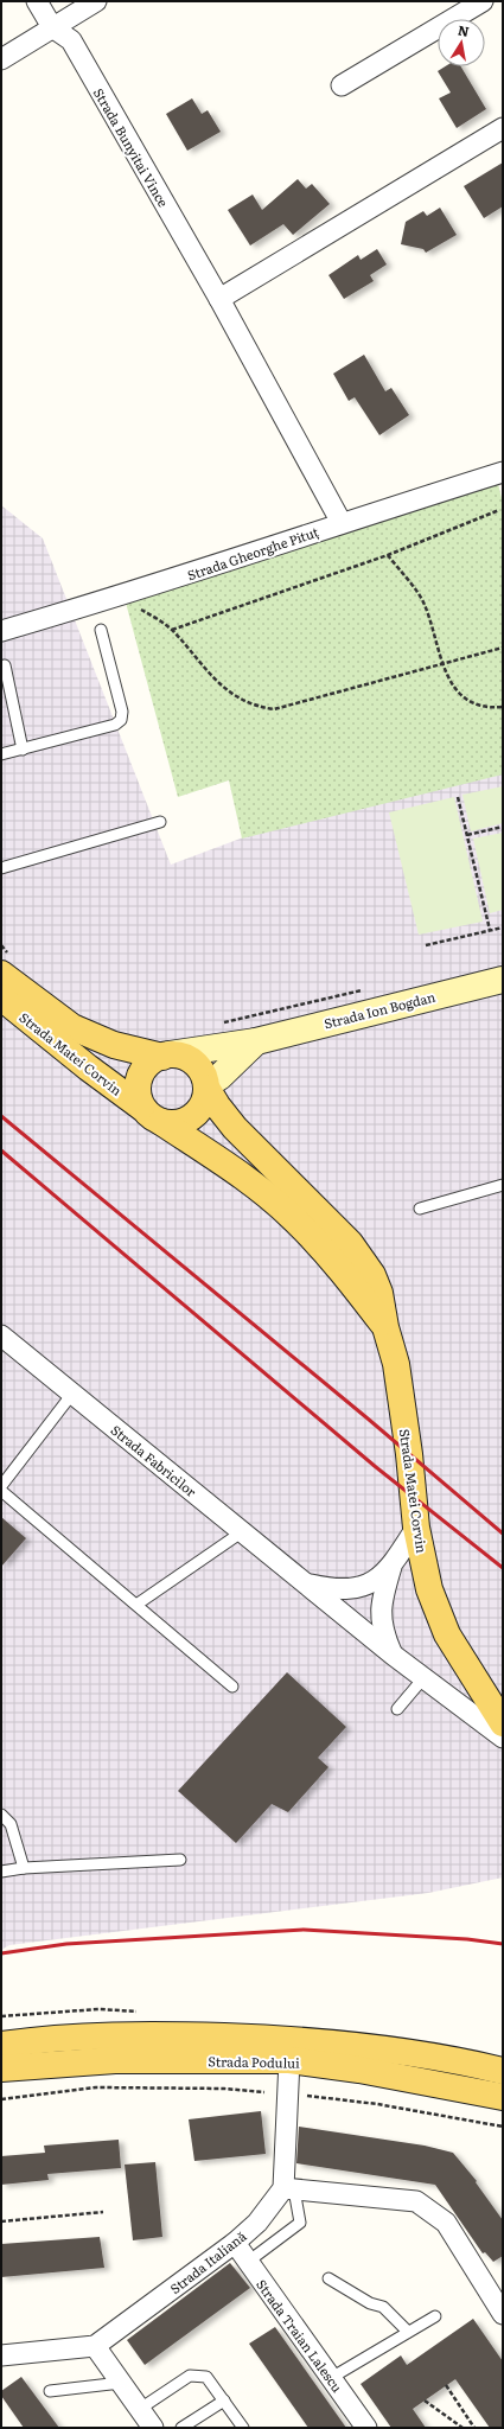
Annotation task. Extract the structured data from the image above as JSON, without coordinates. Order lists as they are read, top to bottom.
{
  "streets": {
    "main road": ["Strada Ion Bogdan", "Strada Matei Corvin", "Strada Podului"],
    "street": [
      "Strada Bunyitai Vince",
      "Strada Gheorghe Pituț",
      "Strada Fabricilor",
      "Strada Italiană",
      "Strada Traian Lalescu"
    ]
  },
  "crossings": [
    ["Strada Bunyitai Vince", "Strada Gheorghe Pituț"],
    ["Strada Ion Bogdan", "Strada Matei Corvin"],
    ["Strada Matei Corvin", "Strada Fabricilor"],
    ["Strada Italiană", "Strada Traian Lalescu"]
  ],
  "north": "top"
}
